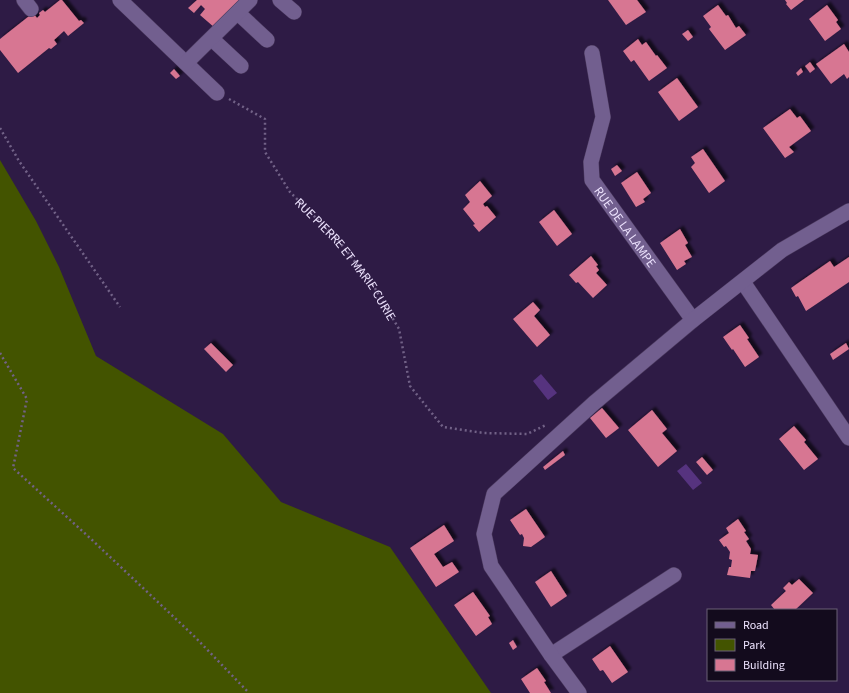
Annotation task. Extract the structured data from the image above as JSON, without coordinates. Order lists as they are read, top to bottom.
{
  "streets": {
    "street": ["RUE DE LA LAMPE"],
    "path": ["RUE PIERRE ET MARIE CURIE"]
  },
  "legend": ["Road", "Park", "Building"]
}
